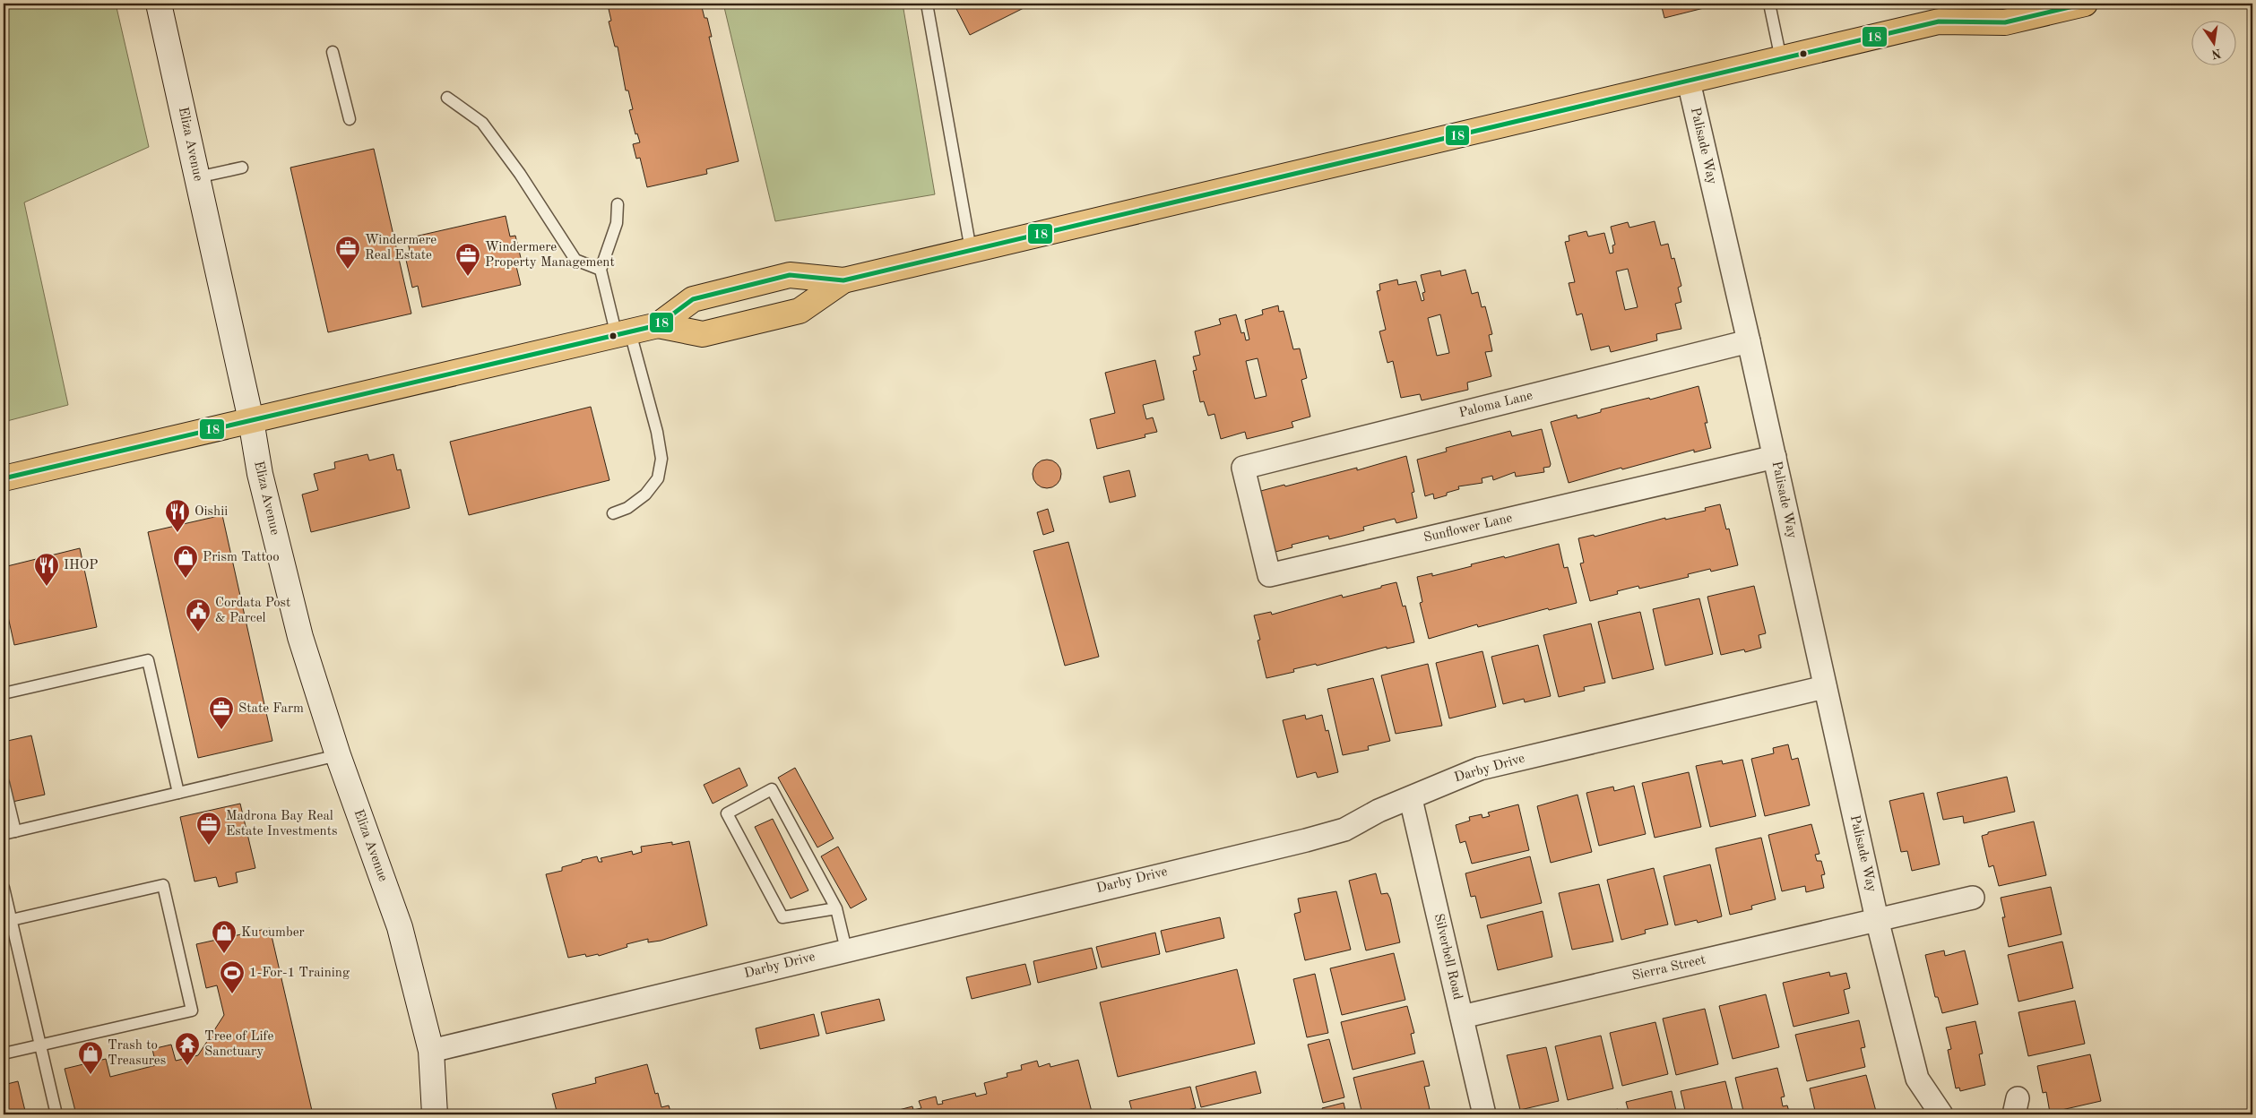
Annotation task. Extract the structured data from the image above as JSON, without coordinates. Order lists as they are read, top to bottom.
{
  "streets": {
    "street": [
      "Eliza Avenue",
      "Palisade Way",
      "Paloma Lane",
      "Sunflower Lane",
      "Darby Drive",
      "Silverbell Road",
      "Sierra Street"
    ]
  },
  "crossings": [
    ["Eliza Avenue", "Darby Drive"],
    ["Palisade Way", "Paloma Lane"],
    ["Palisade Way", "Sunflower Lane"],
    ["Palisade Way", "Darby Drive"],
    ["Palisade Way", "Sierra Street"],
    ["Paloma Lane", "Sunflower Lane"],
    ["Darby Drive", "Silverbell Road"],
    ["Silverbell Road", "Sierra Street"]
  ],
  "places": {
    "office": [
      "Windermere Real Estate",
      "Windermere Property Management",
      "State Farm",
      "Madrona Bay Real Estate Investments"
    ],
    "restaurant": ["Oishii", "IHOP"],
    "shop": ["Prism Tattoo", "Ku cumber", "Trash to Treasures"],
    "public building": ["Cordata Post & Parcel"],
    "sports": ["1-For-1 Training"],
    "temple": ["Tree of Life Sanctuary"]
  },
  "lines": ["transit line 18"],
  "north": "bottom"
}
